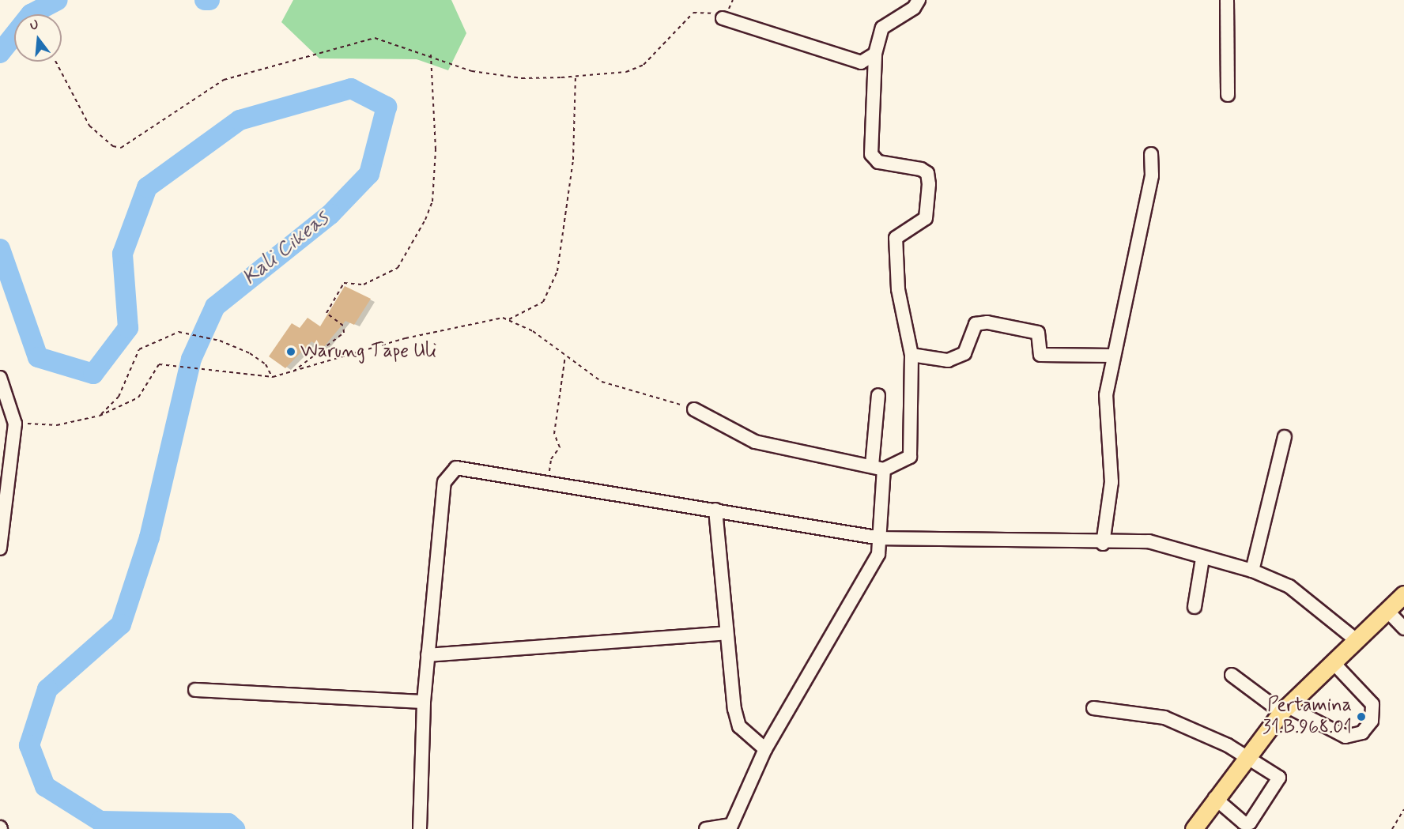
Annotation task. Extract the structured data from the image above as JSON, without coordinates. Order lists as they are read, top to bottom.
{
  "water": ["Kali Cikeas"],
  "places": ["Warung Tape Uli", "Pertamina 31.B.968.01"],
  "north": "top"
}
